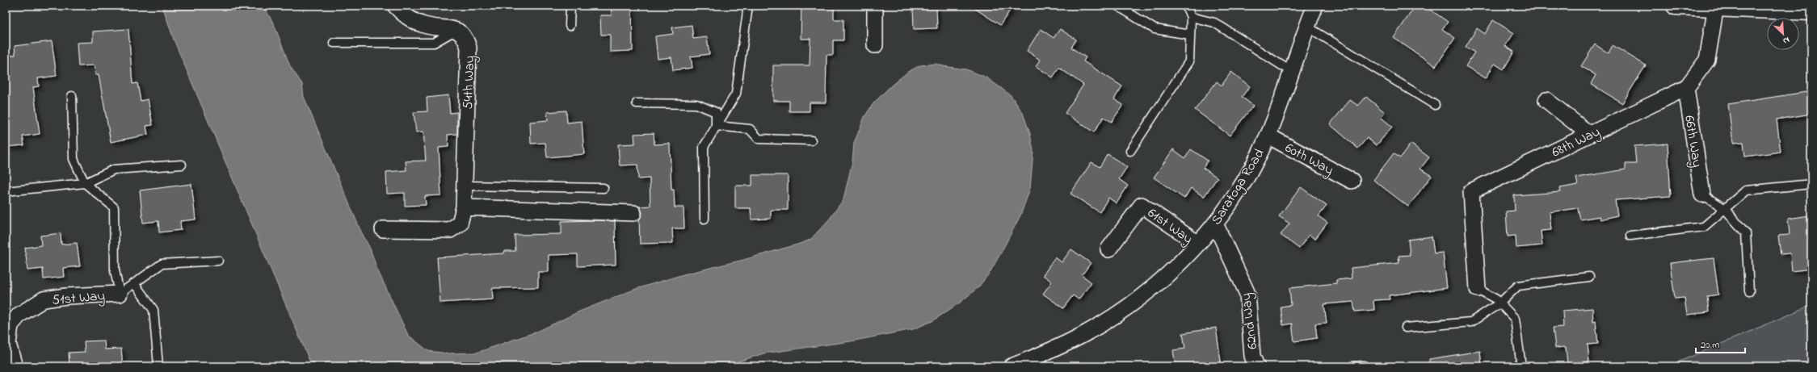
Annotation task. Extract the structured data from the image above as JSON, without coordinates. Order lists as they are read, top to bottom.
{
  "streets": {
    "street": [
      "54th Way",
      "68th Way",
      "66th Way",
      "60th Way",
      "Saratoga Road",
      "61st Way",
      "51st Way",
      "62nd Way"
    ]
  },
  "crossings": [
    ["68th Way", "66th Way"],
    ["60th Way", "Saratoga Road"],
    ["Saratoga Road", "61st Way"],
    ["Saratoga Road", "62nd Way"]
  ],
  "scale_bar": "20 m",
  "north": "bottom right"
}
